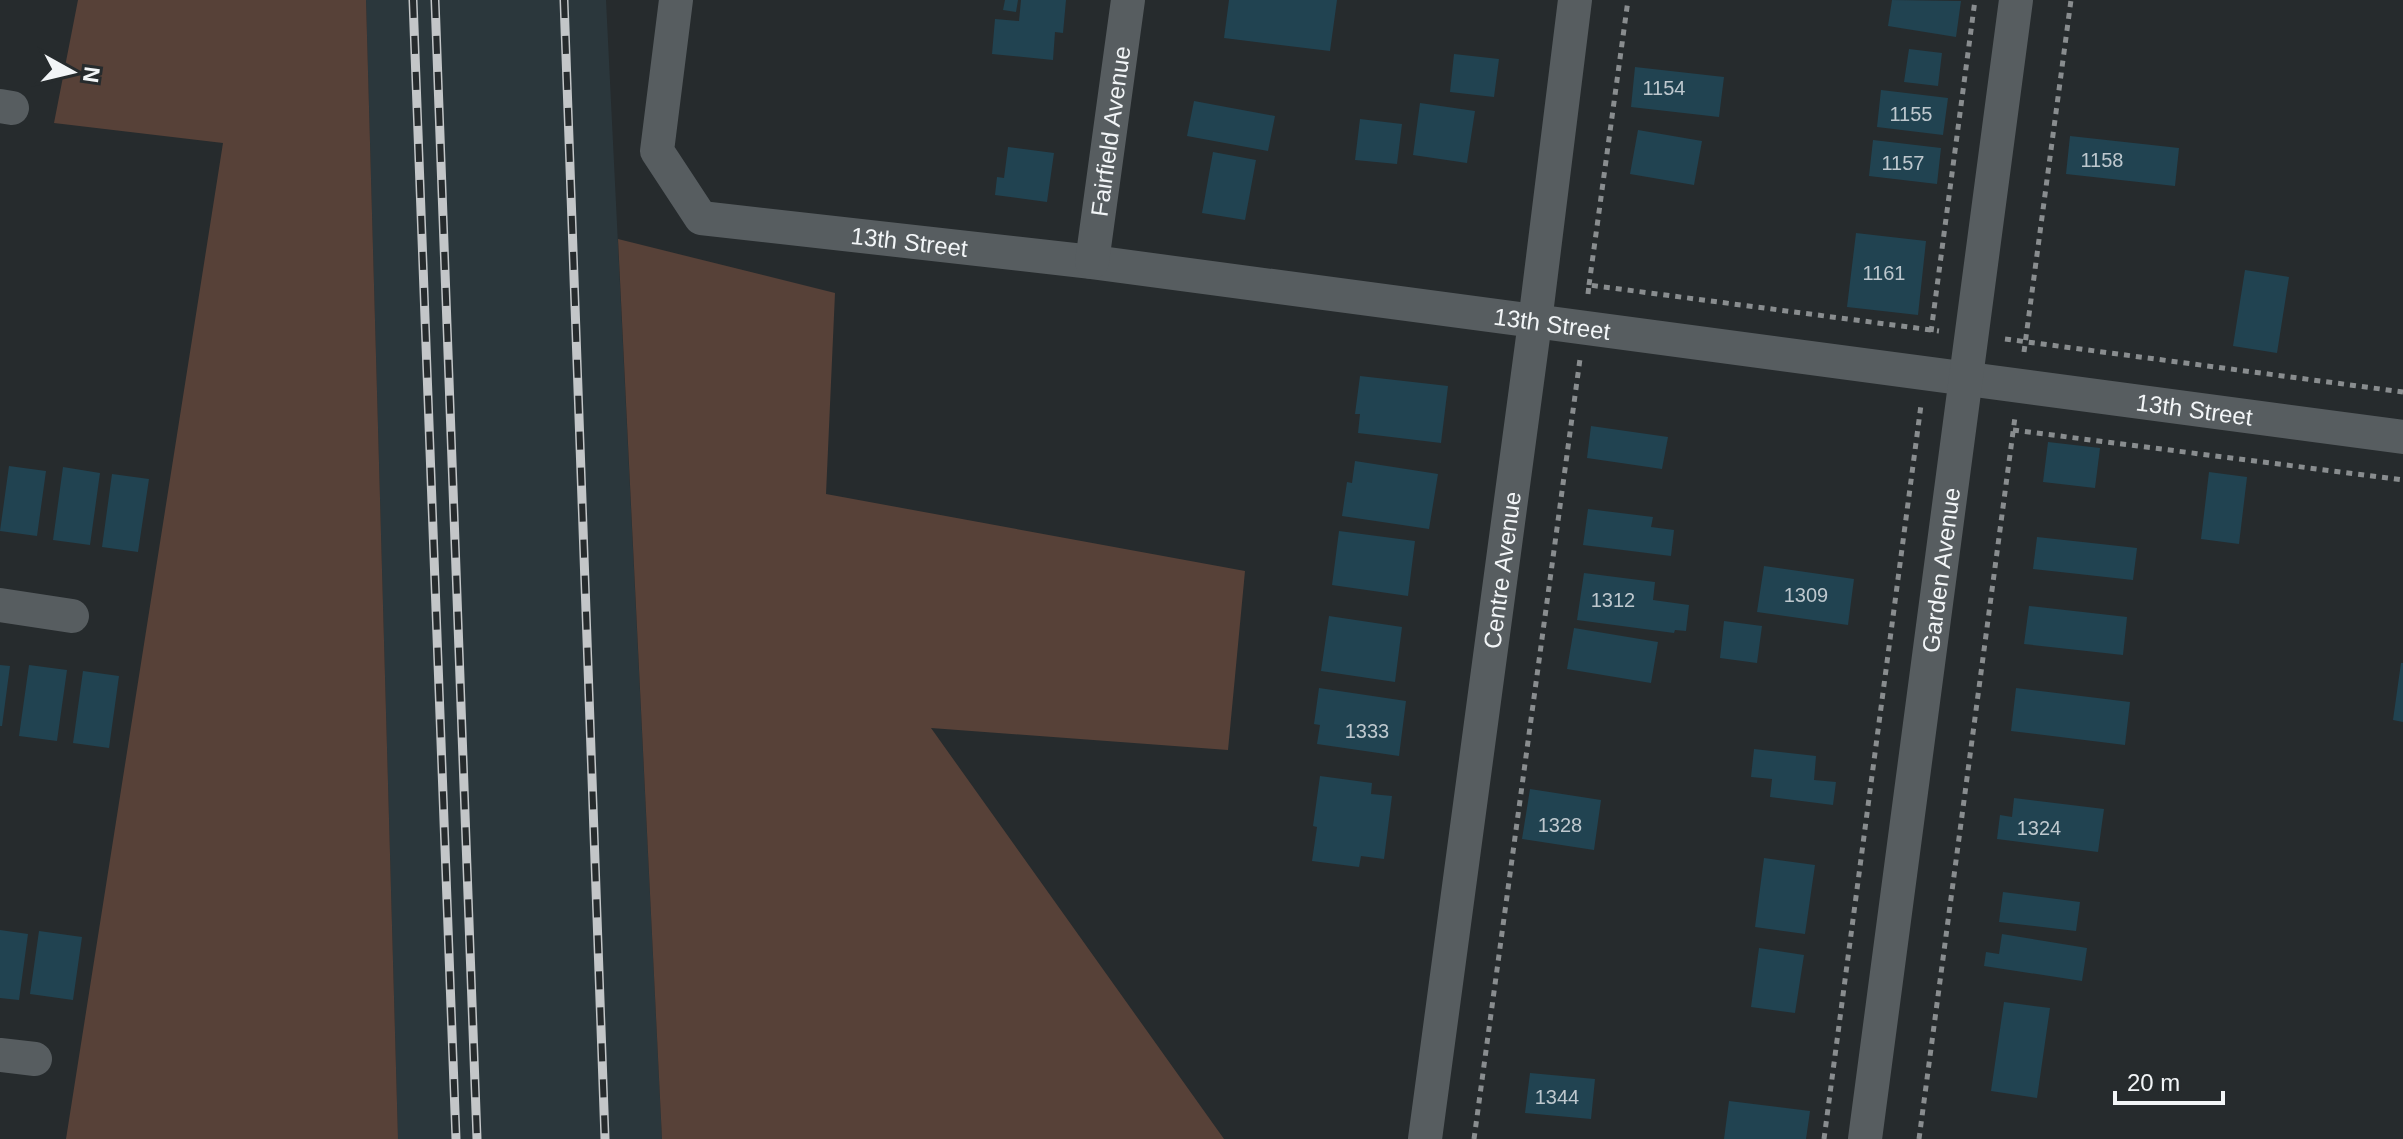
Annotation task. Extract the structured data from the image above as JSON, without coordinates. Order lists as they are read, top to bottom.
{
  "streets": {
    "street": [
      "Fairfield Avenue",
      "13th Street",
      "Garden Avenue",
      "Centre Avenue"
    ]
  },
  "crossings": [
    ["Fairfield Avenue", "13th Street"],
    ["13th Street", "Garden Avenue"],
    ["13th Street", "Centre Avenue"]
  ],
  "house_numbers": [
    "1154",
    "1155",
    "1158",
    "1157",
    "1161",
    "1309",
    "1312",
    "1333",
    "1328",
    "1324",
    "1344"
  ],
  "scale_bar": "20 m",
  "north": "right"
}
